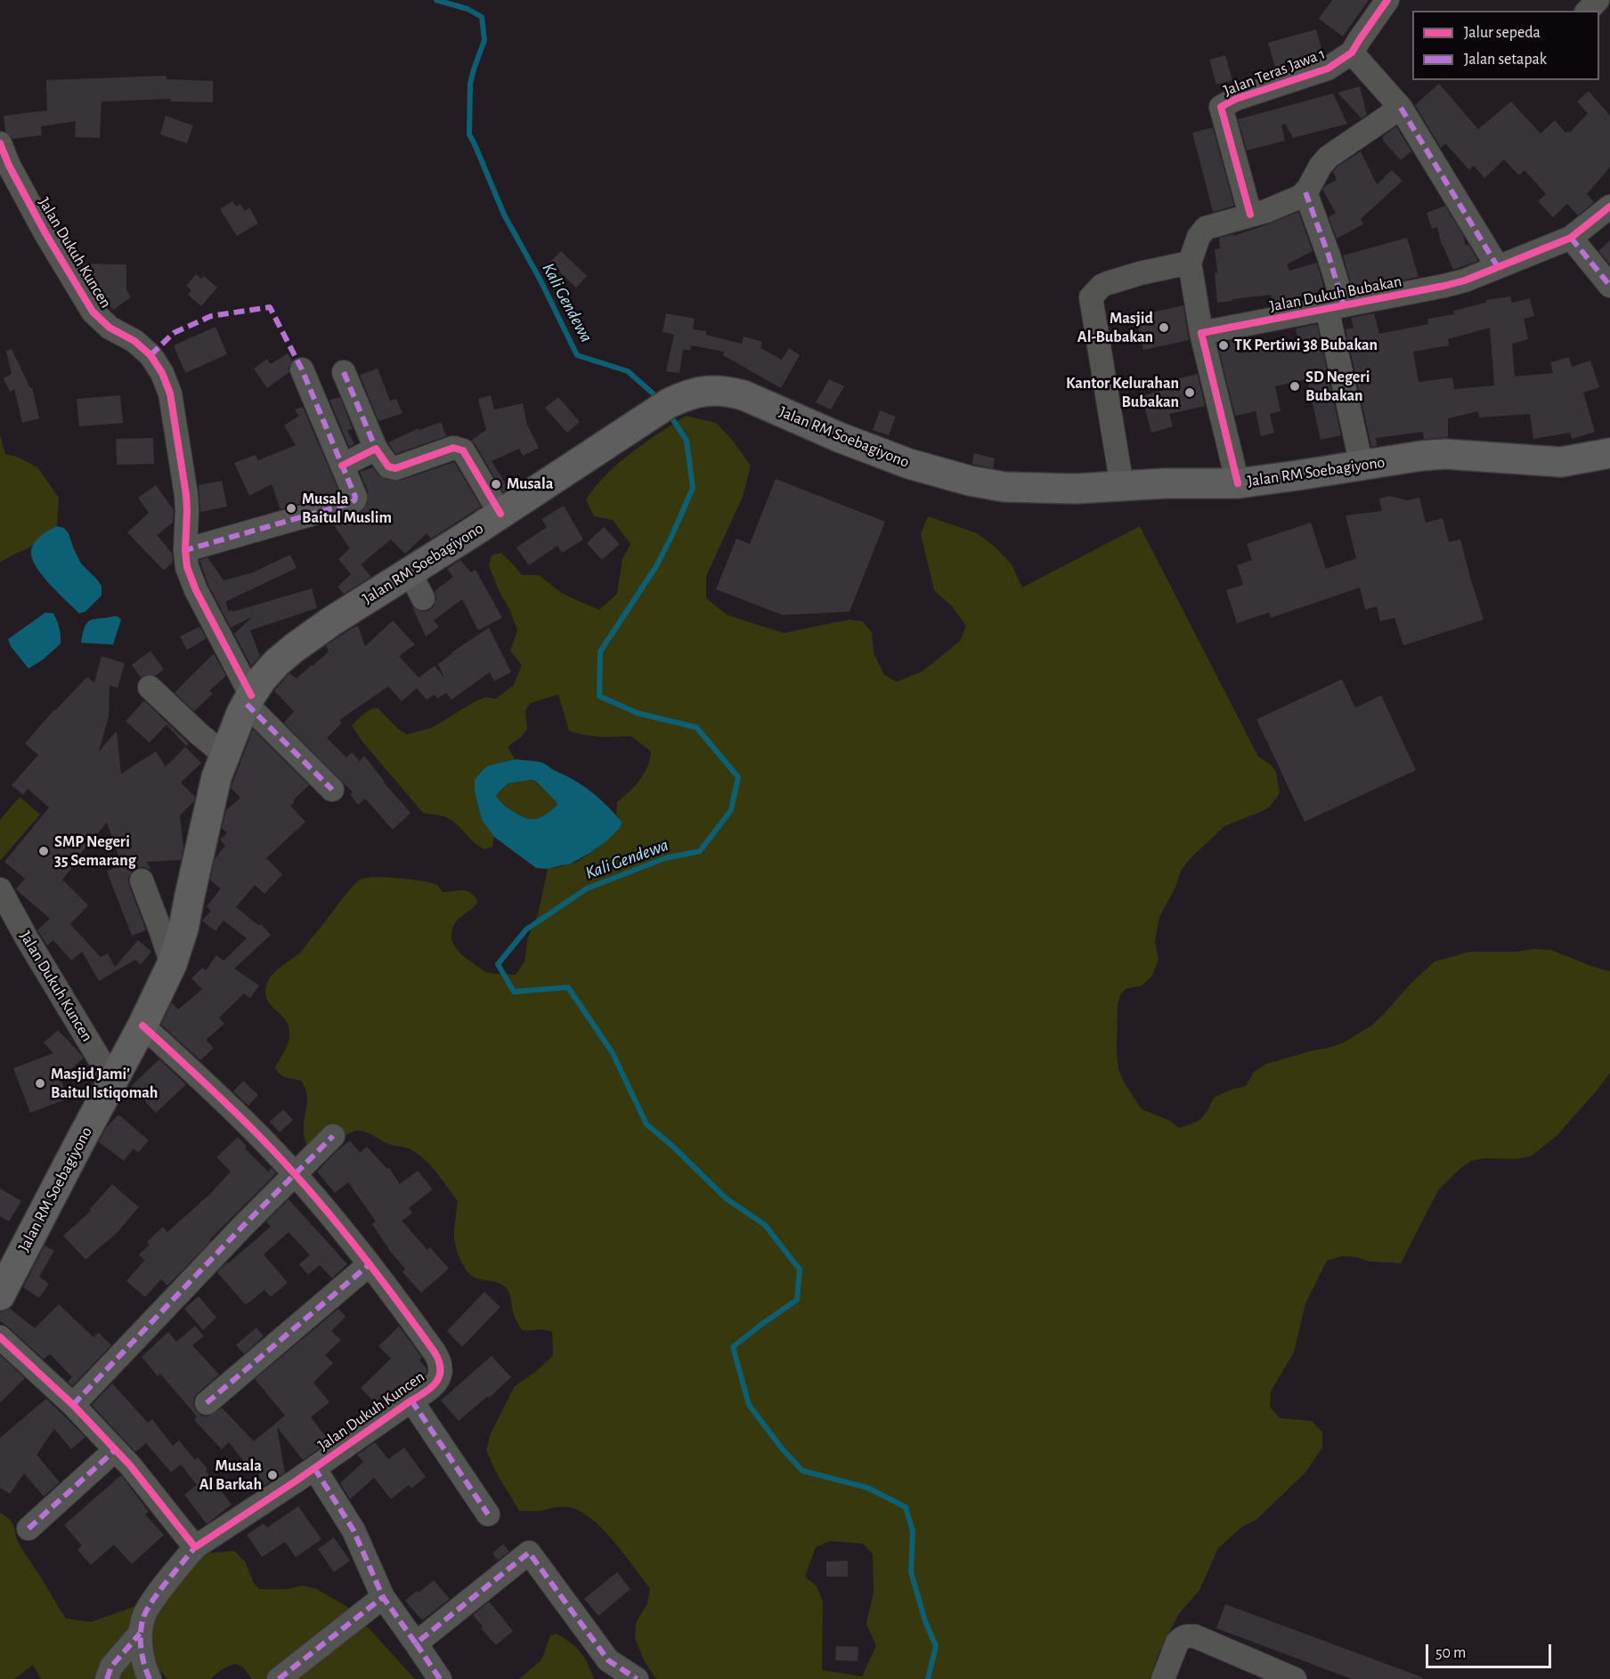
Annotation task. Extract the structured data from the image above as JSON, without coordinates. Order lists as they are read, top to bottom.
{
  "streets": {
    "main road": ["Jalan RM Soebagiyono"],
    "street": ["Jalan Teras Jawa 1", "Jalan Dukuh Kuncen", "Jalan Dukuh Bubakan"]
  },
  "crossings": [
    ["Jalan Dukuh Kuncen", "Jalan RM Soebagiyono"],
    ["Jalan Dukuh Bubakan", "Jalan RM Soebagiyono"]
  ],
  "water": ["Kali Gendewa"],
  "places": [
    "Masjid Al-Bubakan",
    "TK Pertiwi 38 Bubakan",
    "SD Negeri Bubakan",
    "Kantor Kelurahan Bubakan",
    "Musala",
    "Musala Baitul Muslim",
    "SMP Negeri 35 Semarang",
    "Masjid Jami' Baitul Istiqomah",
    "Musala Al Barkah"
  ],
  "legend": ["Jalur sepeda", "Jalan setapak"],
  "scale_bar": "50 m"
}
